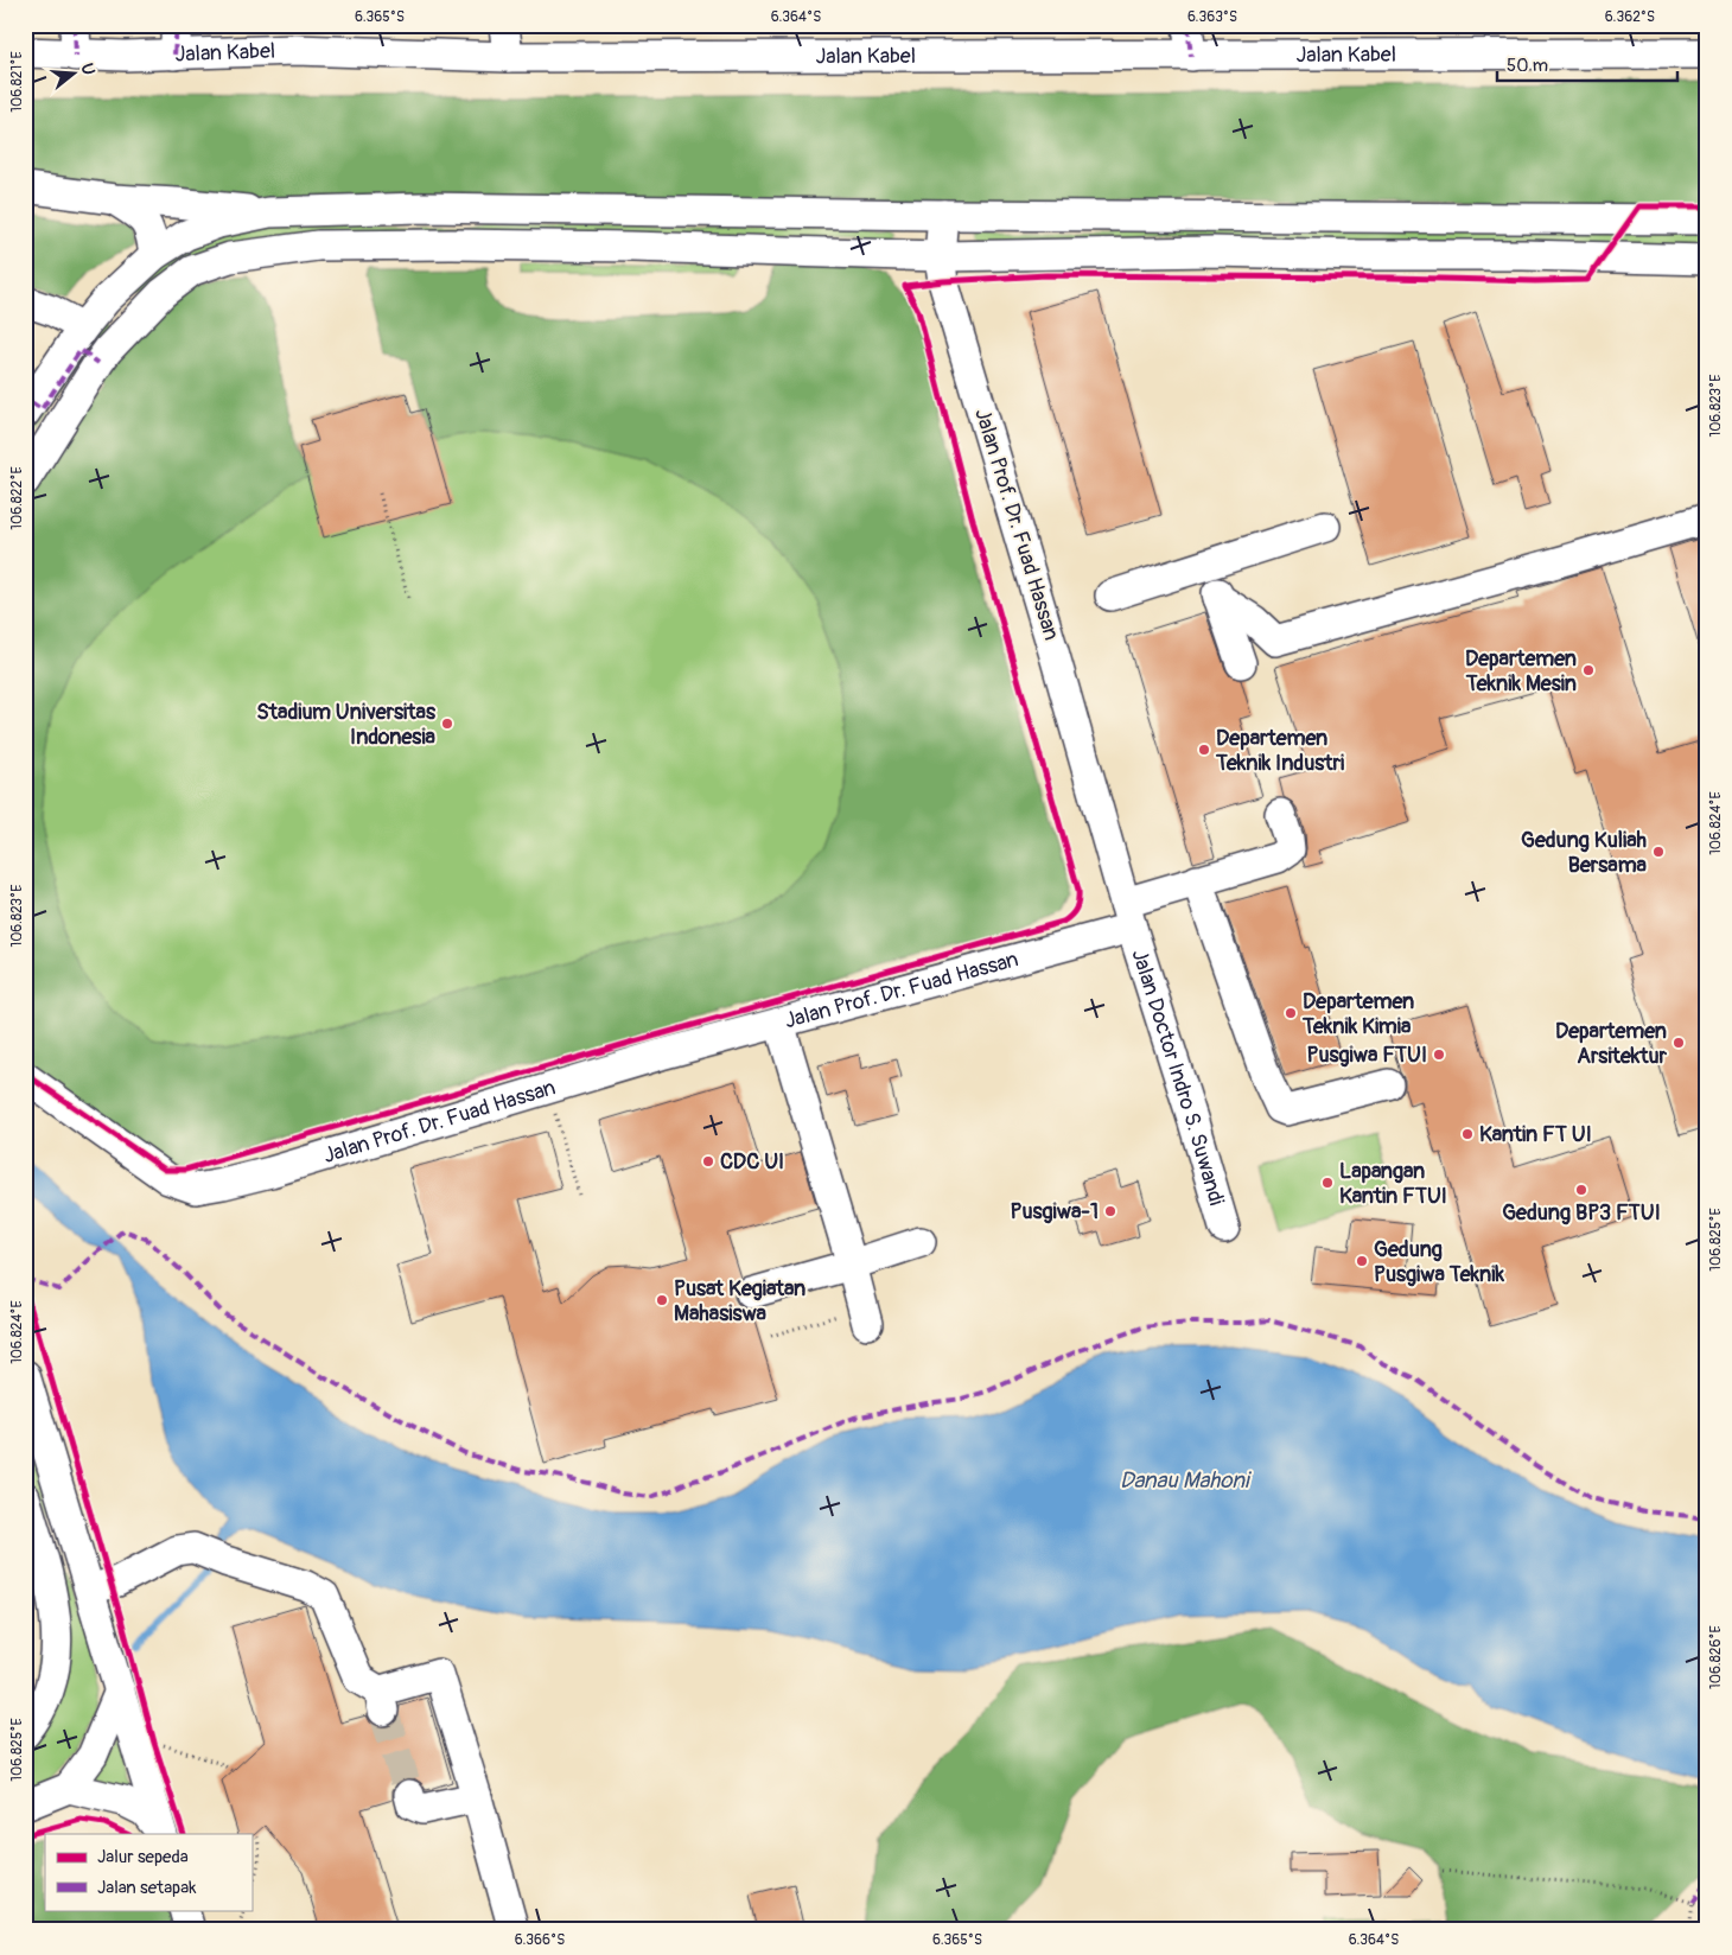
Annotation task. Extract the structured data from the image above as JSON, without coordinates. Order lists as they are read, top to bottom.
{
  "streets": {
    "street": ["Jalan Kabel", "Jalan Prof. Dr. Fuad Hassan", "Jalan Doctor Indro S. Suwandi"]
  },
  "crossings": [
    ["Jalan Prof. Dr. Fuad Hassan", "Jalan Doctor Indro S. Suwandi"]
  ],
  "water": ["Danau Mahoni"],
  "places": [
    "Departemen Teknik Mesin",
    "Stadium Universitas Indonesia",
    "Departemen Teknik Industri",
    "Gedung Kuliah Bersama",
    "Departemen Teknik Kimia",
    "Departemen Arsitektur",
    "Pusgiwa FTUI",
    "Kantin FT UI",
    "CDC UI",
    "Lapangan Kantin FTUI",
    "Gedung BP3 FTUI",
    "Pusgiwa-1",
    "Gedung Pusgiwa Teknik",
    "Pusat Kegiatan Mahasiswa"
  ],
  "legend": ["Jalur sepeda", "Jalan setapak"],
  "scale_bar": "50 m",
  "north": "right",
  "coordinates": [
    "6.365°S",
    "6.364°S",
    "6.363°S",
    "6.362°S",
    "106.821°E",
    "106.823°E",
    "106.822°E",
    "106.824°E",
    "106.825°E",
    "106.826°E",
    "6.366°S"
  ]
}
